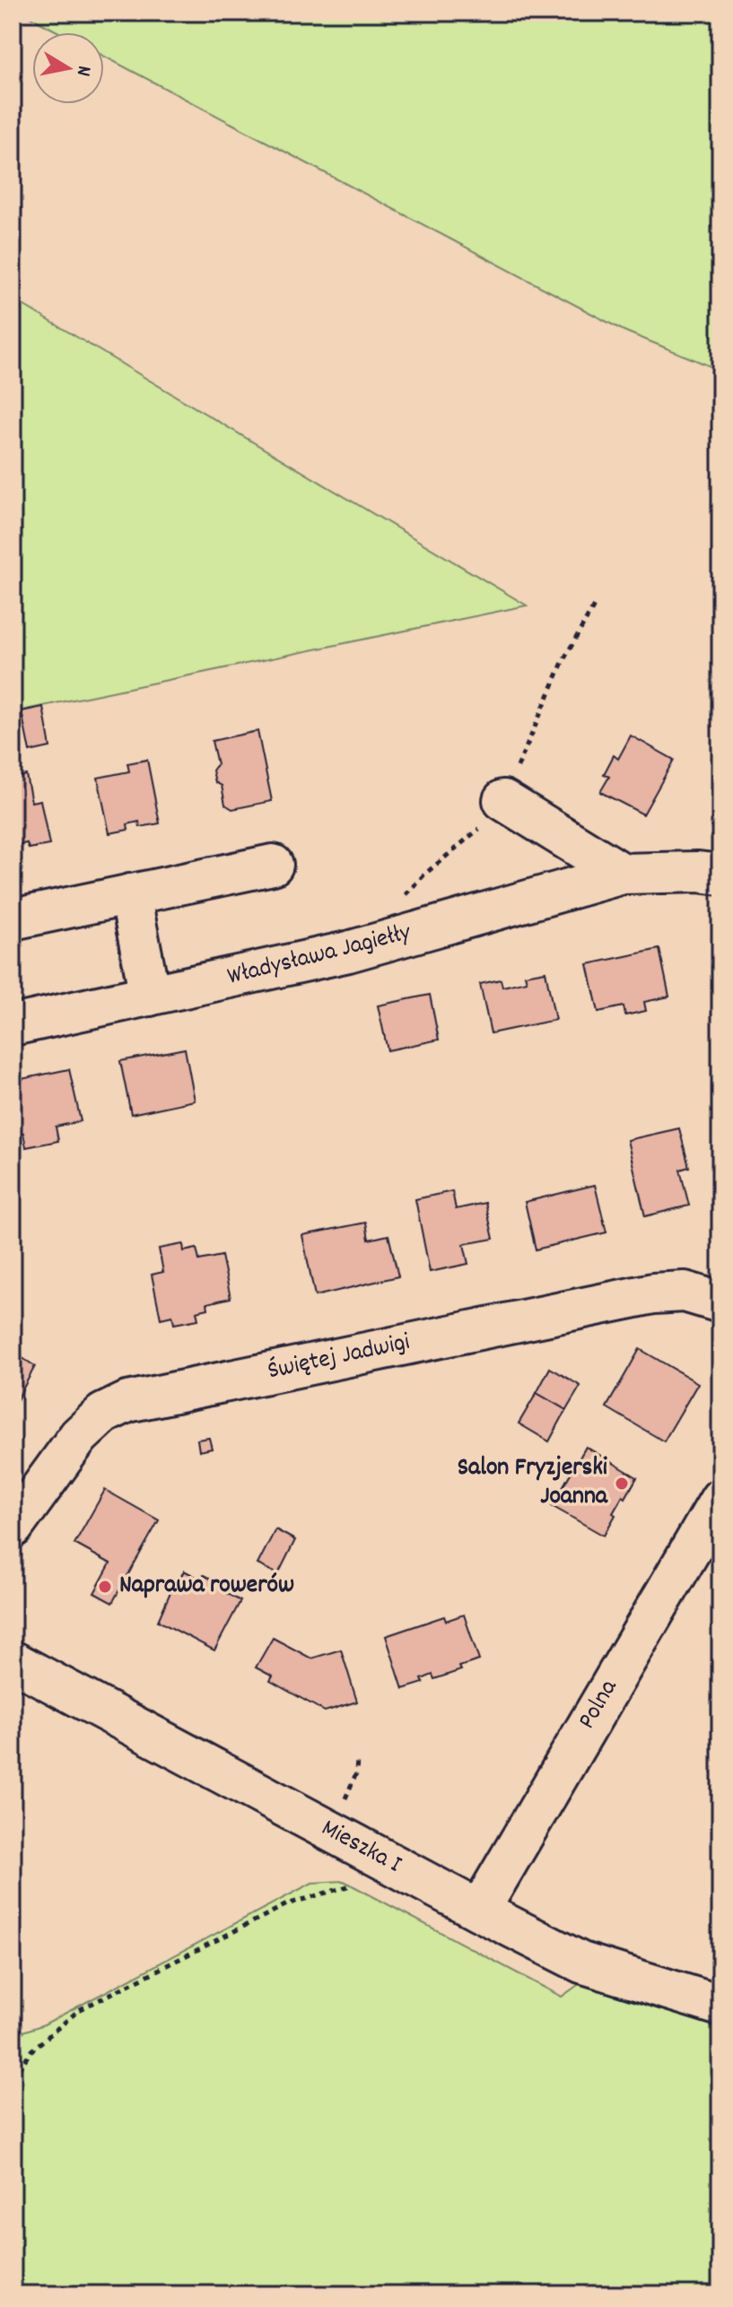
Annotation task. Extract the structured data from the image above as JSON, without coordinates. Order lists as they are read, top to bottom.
{
  "streets": {
    "street": [
      "Władysława Jagiełły",
      "Świętej Jadwigi",
      "Polna",
      "Mieszka I"
    ]
  },
  "crossings": [
    ["Polna", "Mieszka I"]
  ],
  "places": ["Salon Fryzjerski Joanna", "Naprawa rowerów"],
  "north": "right"
}
